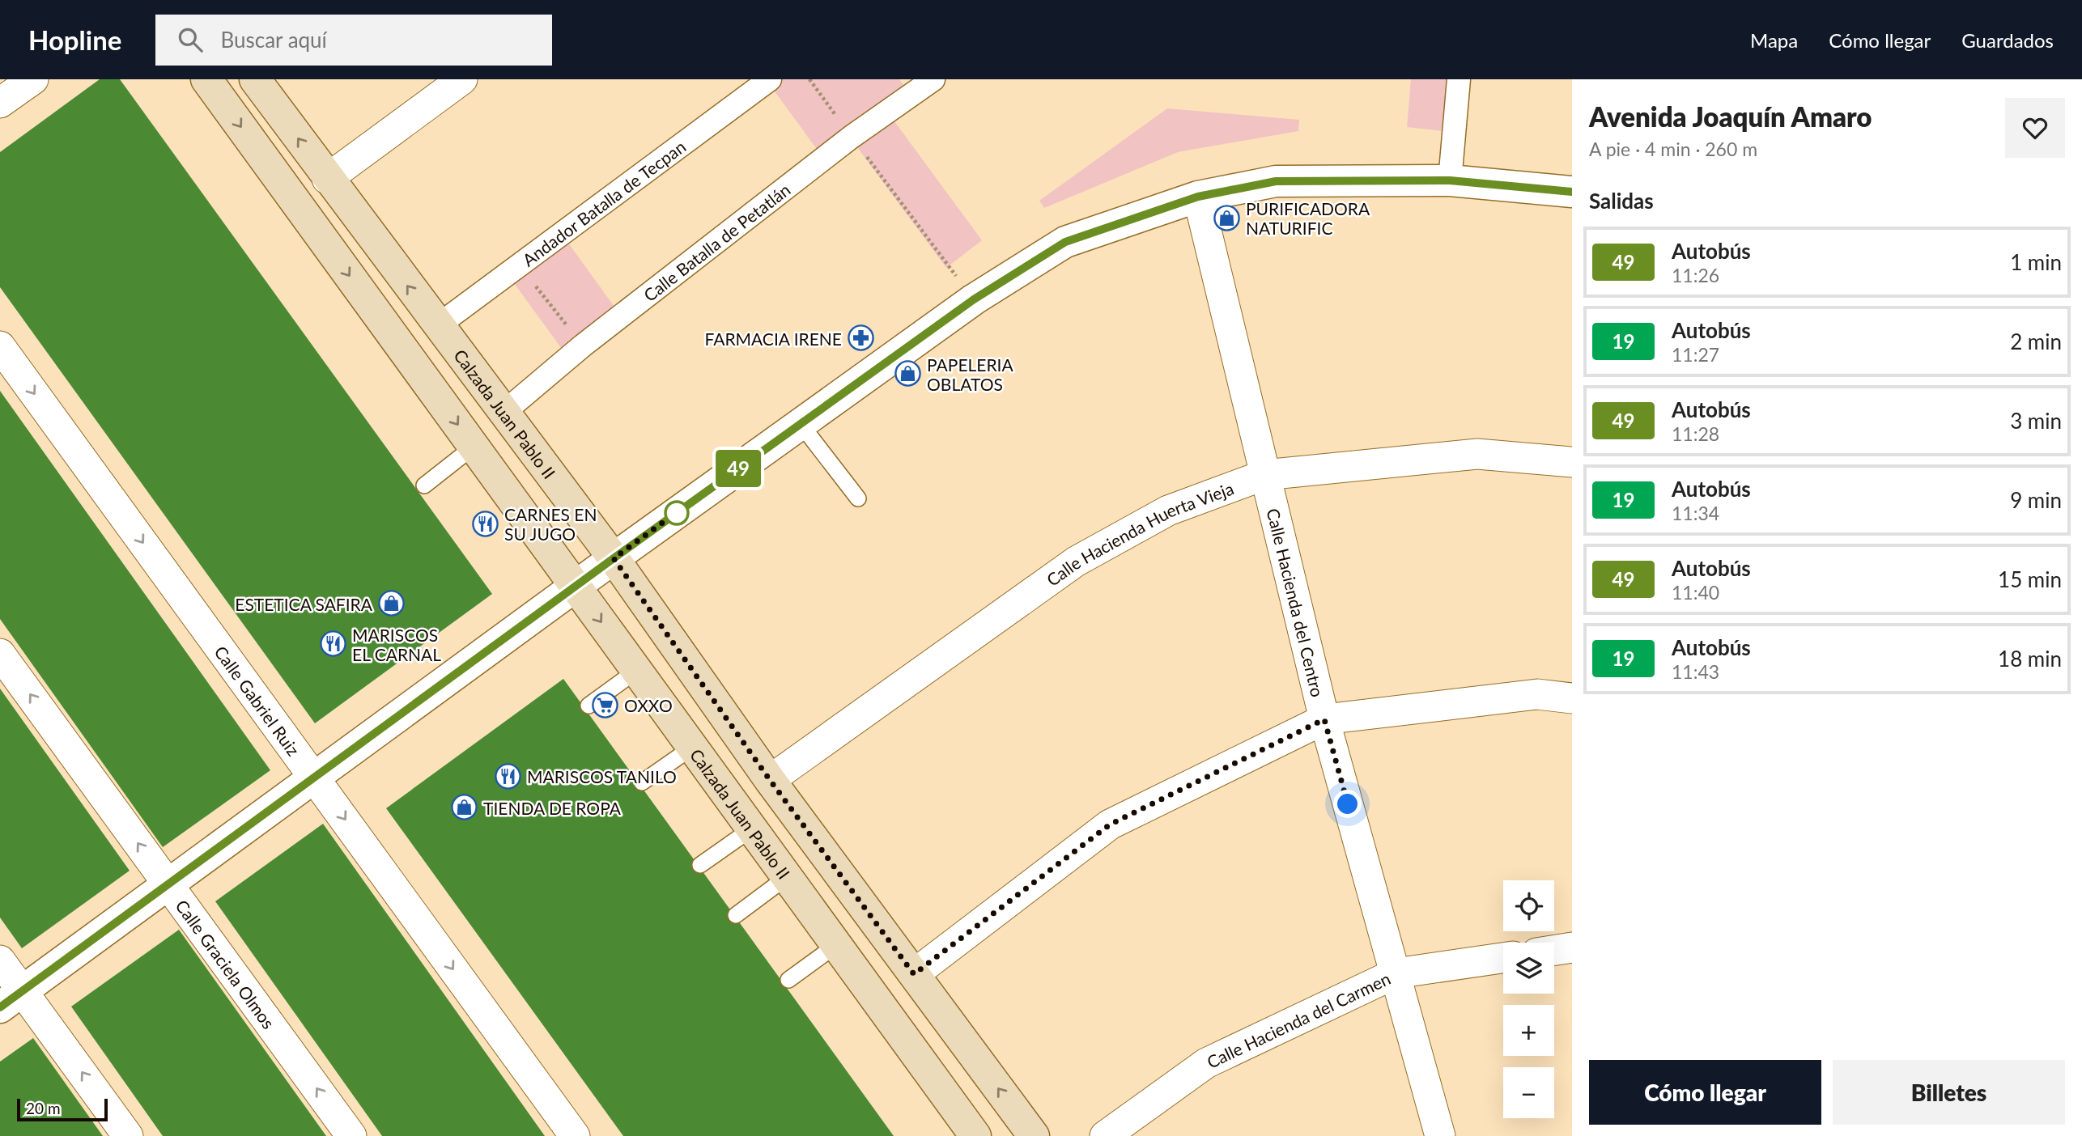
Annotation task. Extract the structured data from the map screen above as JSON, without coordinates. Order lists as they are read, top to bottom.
{
  "streets": {
    "main road": ["Calzada Juan Pablo II"],
    "street": [
      "Andador Batalla de Tecpan",
      "Calle Batalla de Petatlán",
      "Calle Hacienda Huerta Vieja",
      "Calle Hacienda del Centro",
      "Calle Gabriel Ruiz",
      "Calle Graciela Olmos",
      "Calle Hacienda del Carmen"
    ]
  },
  "crossings": [
    ["Andador Batalla de Tecpan", "Calzada Juan Pablo II"],
    ["Calle Batalla de Petatlán", "Calzada Juan Pablo II"],
    ["Calzada Juan Pablo II", "Calle Hacienda Huerta Vieja"],
    ["Calle Hacienda Huerta Vieja", "Calle Hacienda del Centro"],
    ["Calle Hacienda del Centro", "Calle Hacienda del Carmen"]
  ],
  "one_way": ["Calle Gabriel Ruiz"],
  "places": {
    "shop": [
      "PURIFICADORA NATURIFIC",
      "PAPELERIA OBLATOS",
      "ESTETICA SAFIRA",
      "TIENDA DE ROPA"
    ],
    "pharmacy": ["FARMACIA IRENE"],
    "restaurant": ["CARNES EN SU JUGO", "MARISCOS EL CARNAL", "MARISCOS TANILO"],
    "supermarket": ["OXXO"]
  },
  "lines": ["bus line 49"],
  "scale_bar": "20 m",
  "page": {
    "header": "Hopline",
    "search": "Buscar aquí",
    "nav": ["Mapa", "Cómo llegar", "Guardados"],
    "on_map": "49",
    "heading": [
      ["Avenida Joaquín Amaro", "A pie · 4 min · 260 m"],
      "Salidas"
    ],
    "list": [
      {
        "mark": "49",
        "name": "Autobús",
        "note": "11:26",
        "value": "1 min"
      },
      {
        "mark": "19",
        "name": "Autobús",
        "note": "11:27",
        "value": "2 min"
      },
      {
        "mark": "49",
        "name": "Autobús",
        "note": "11:28",
        "value": "3 min"
      },
      {
        "mark": "19",
        "name": "Autobús",
        "note": "11:34",
        "value": "9 min"
      },
      {
        "mark": "49",
        "name": "Autobús",
        "note": "11:40",
        "value": "15 min"
      },
      {
        "mark": "19",
        "name": "Autobús",
        "note": "11:43",
        "value": "18 min"
      }
    ],
    "map_buttons": ["+", "−"],
    "buttons": ["Cómo llegar", "Billetes"],
    "scale": "20 m"
  }
}
